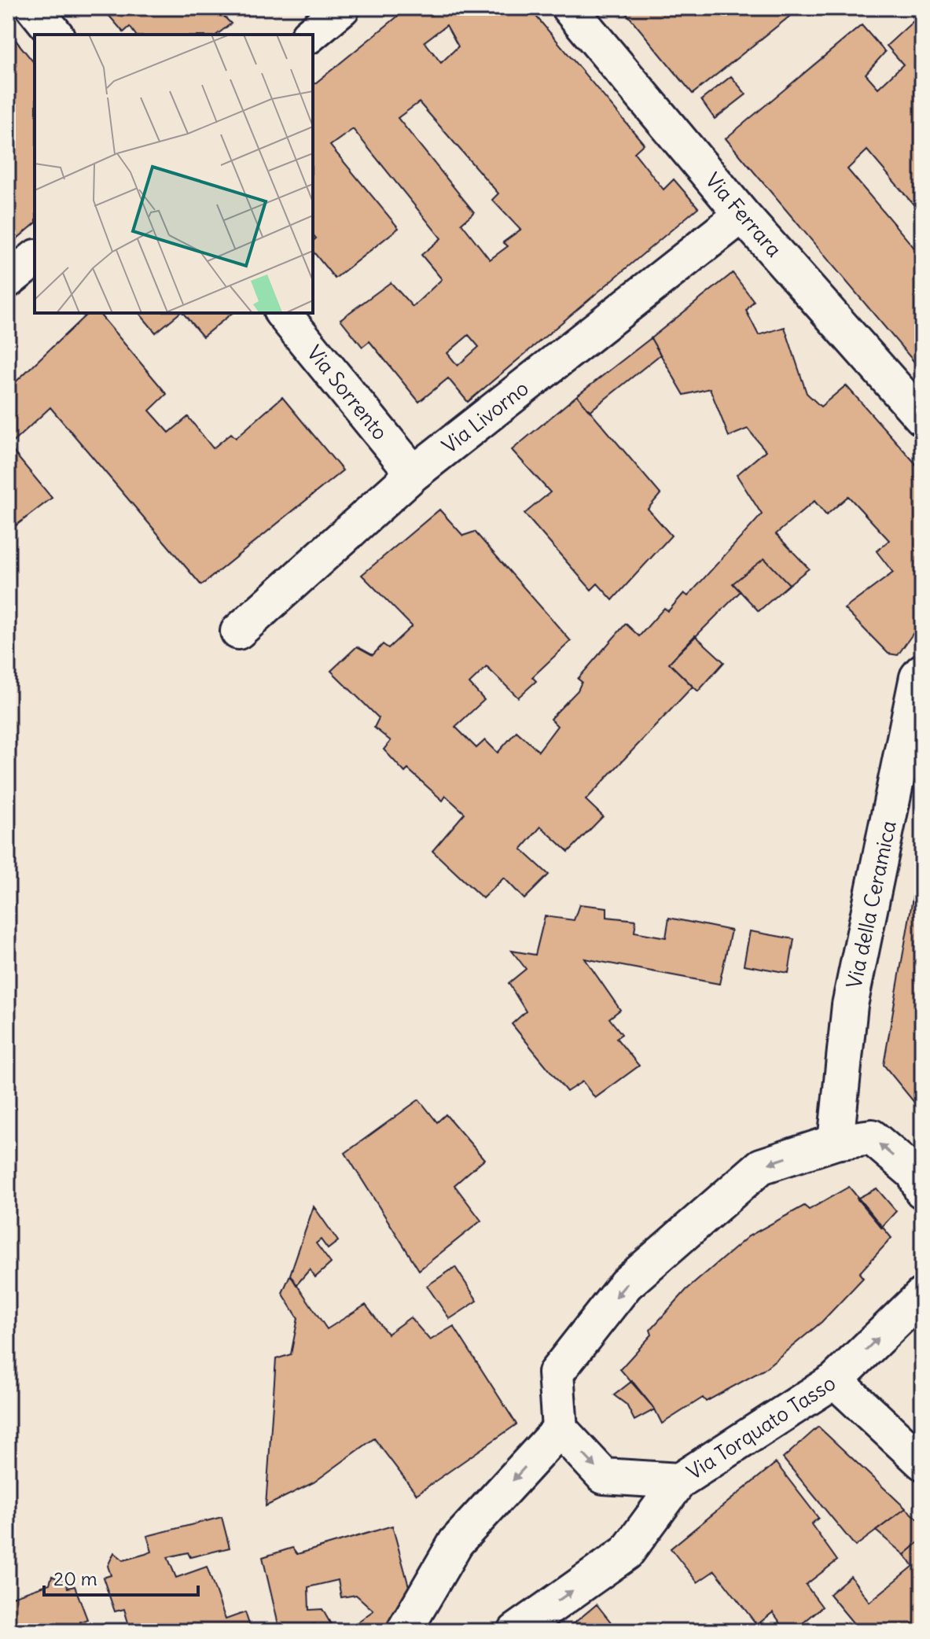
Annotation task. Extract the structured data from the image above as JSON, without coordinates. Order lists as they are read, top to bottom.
{
  "streets": {
    "street": [
      "Via Ferrara",
      "Via Sorrento",
      "Via Livorno",
      "Via della Ceramica",
      "Via Torquato Tasso"
    ]
  },
  "crossings": [
    ["Via Ferrara", "Via Livorno"],
    ["Via Sorrento", "Via Livorno"]
  ],
  "scale_bar": "20 m"
}
